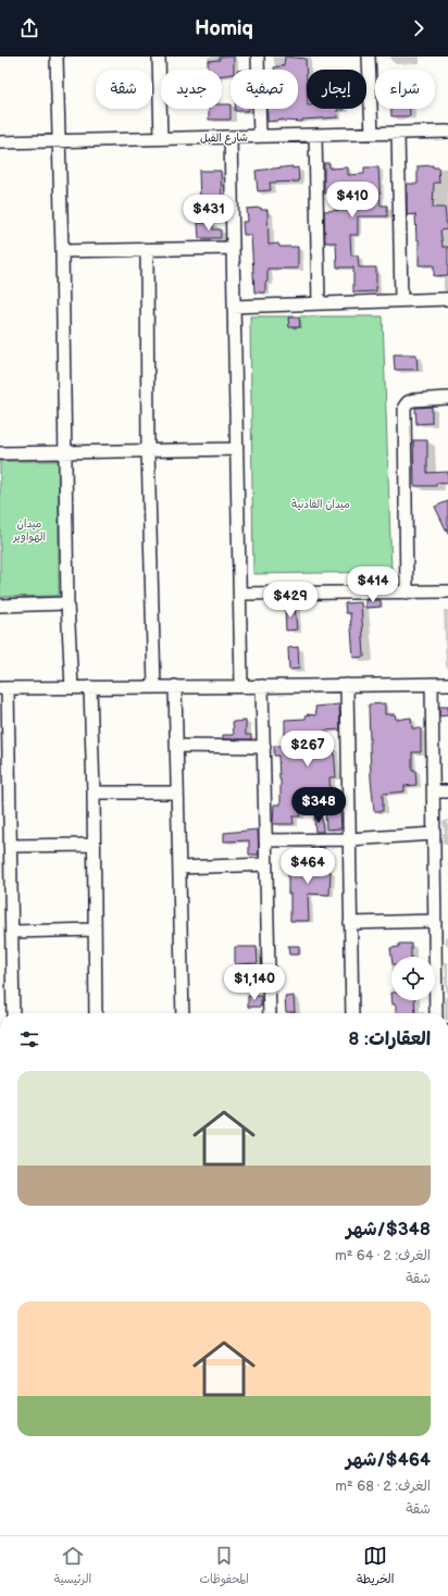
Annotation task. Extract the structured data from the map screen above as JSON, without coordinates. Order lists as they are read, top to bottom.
{
  "streets": {
    "street": ["شارع الفيل"]
  },
  "parks": ["ميدان الفادنية", "ميدان الهواوير"],
  "page": {
    "header": "Homiq",
    "chip": [
      "شراء",
      "إيجار",
      "تصفية",
      "جديد",
      "شقة"
    ],
    "price": [
      "$410",
      "$431",
      "$414",
      "$429",
      "$267",
      "$348",
      "$464",
      "$1,140"
    ],
    "heading": "العقارات: 8",
    "list": [
      {
        "name": "$348/شهر",
        "note": "الغرف: 2 · 64 m² · شقة"
      },
      {
        "name": "$464/شهر",
        "note": "الغرف: 2 · 68 m² · شقة"
      }
    ],
    "tabs": ["الخريطة", "المحفوظات", "الرئيسية"]
  }
}
